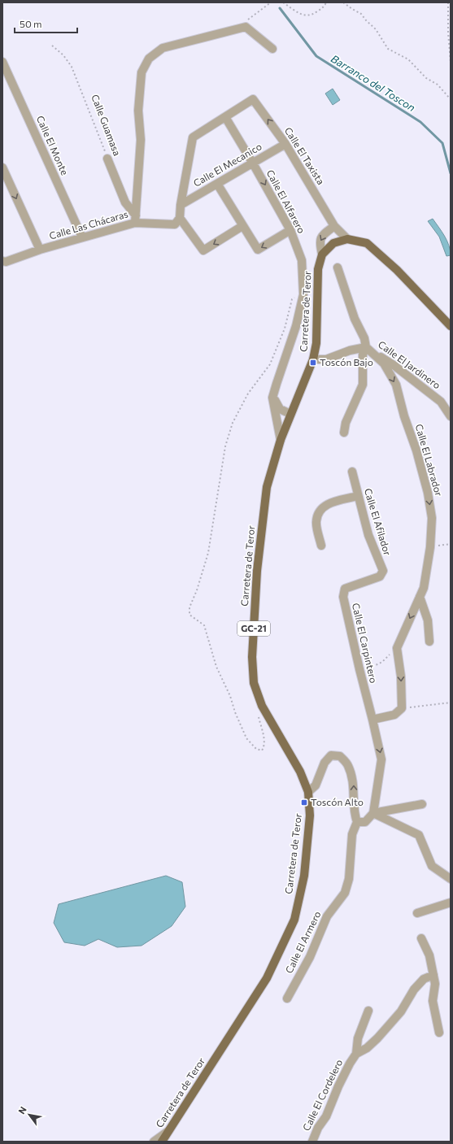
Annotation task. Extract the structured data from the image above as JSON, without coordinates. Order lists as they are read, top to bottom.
{
  "streets": {
    "main road": ["Carretera de Teror", "GC-21"],
    "street": [
      "Calle Guamasa",
      "Calle El Monte",
      "Calle El Taxista",
      "Calle El Mecanico",
      "Calle El Alfarero",
      "Calle Las Chácaras",
      "Calle El Jardinero",
      "Calle El Labrador",
      "Calle El Afilador",
      "Calle El Carpintero",
      "Calle El Armero",
      "Calle El Cordelero"
    ]
  },
  "crossings": [
    ["Calle Guamasa", "Calle Las Chácaras"],
    ["Calle El Monte", "Calle Las Chácaras"],
    ["Calle El Taxista", "Calle El Mecanico"],
    ["Calle El Taxista", "Calle El Alfarero"],
    ["Calle El Mecanico", "Calle El Alfarero"],
    ["Calle El Alfarero", "Carretera de Teror"],
    ["Calle El Jardinero", "Calle El Labrador"],
    ["Calle El Afilador", "Calle El Carpintero"]
  ],
  "one_way": ["Calle El Labrador"],
  "water": ["Barranco del Toscon"],
  "places": {
    "transit": ["Toscón Bajo", "Toscón Alto"]
  },
  "scale_bar": "50 m",
  "north": "top left"
}
